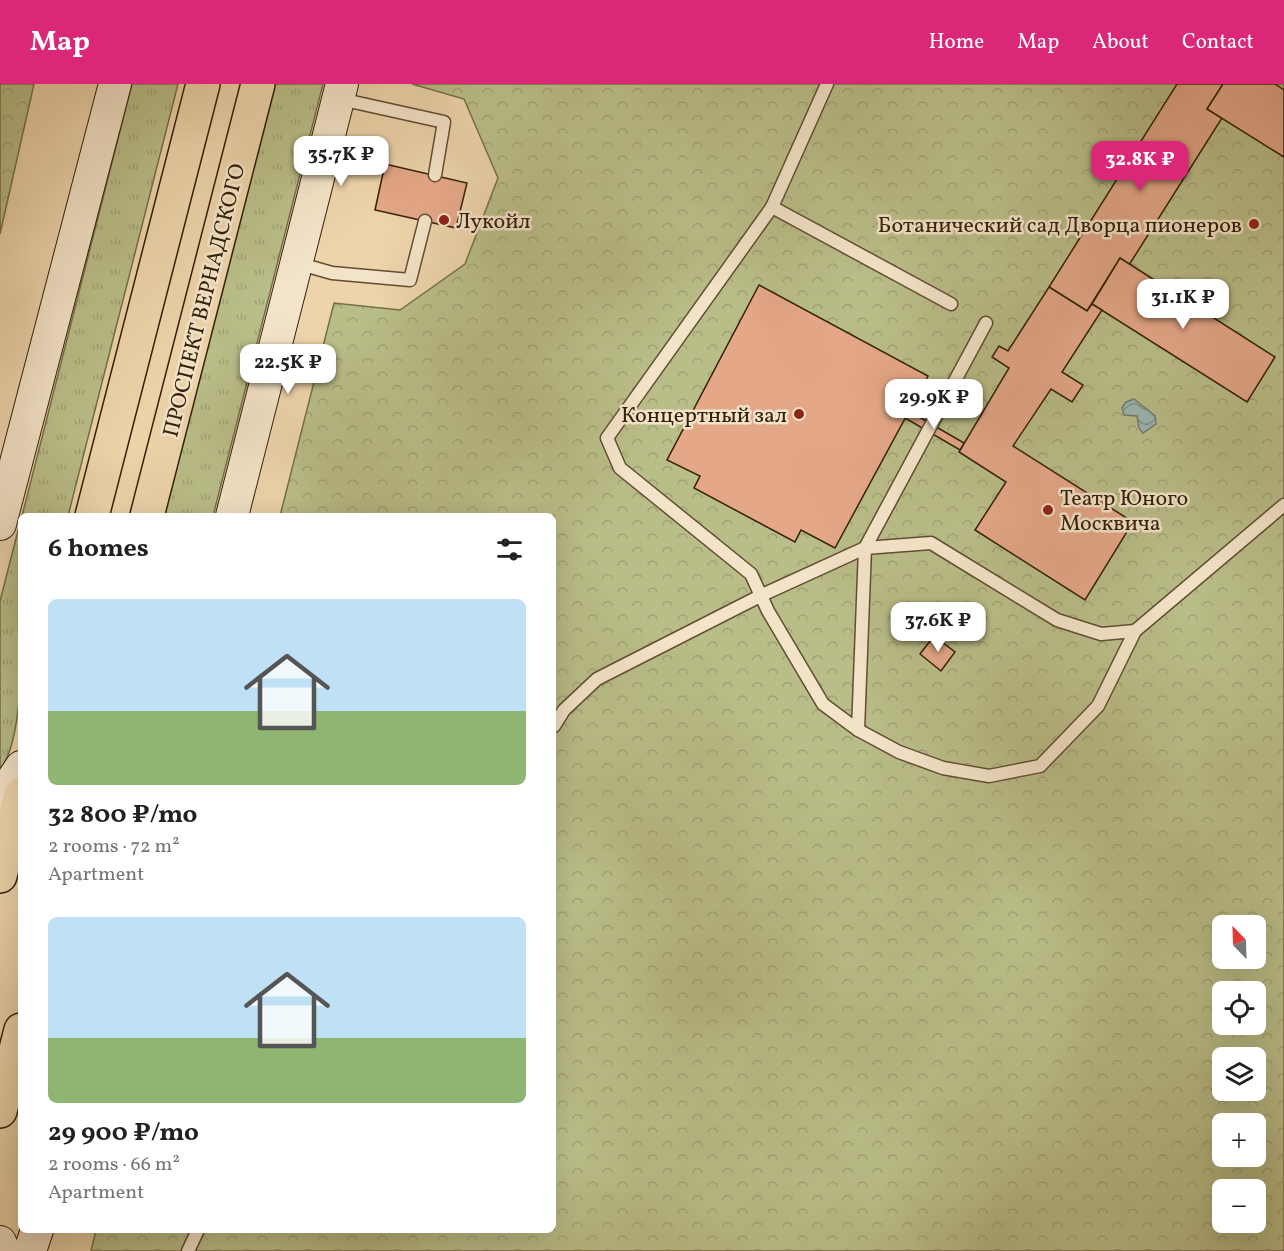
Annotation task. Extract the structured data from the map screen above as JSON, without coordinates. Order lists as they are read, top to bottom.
{
  "streets": {
    "main road": ["ПРОСПЕКТ ВЕРНАДСКОГО"]
  },
  "places": [
    "Лукойл",
    "Ботанический сад Дворца пионеров",
    "Концертный зал",
    "Театр Юного Москвича"
  ],
  "north": "top left",
  "page": {
    "header": "Map",
    "nav": [
      "Home",
      "Map",
      "About",
      "Contact"
    ],
    "price": [
      "35.7K ₽",
      "32.8K ₽",
      "31.1K ₽",
      "22.5K ₽",
      "29.9K ₽",
      "37.6K ₽"
    ],
    "heading": "6 homes",
    "list": [
      {
        "name": "32 800 ₽/mo",
        "note": "2 rooms · 72 m² · Apartment"
      },
      {
        "name": "29 900 ₽/mo",
        "note": "2 rooms · 66 m² · Apartment"
      }
    ],
    "map_buttons": ["+", "−"]
  }
}
